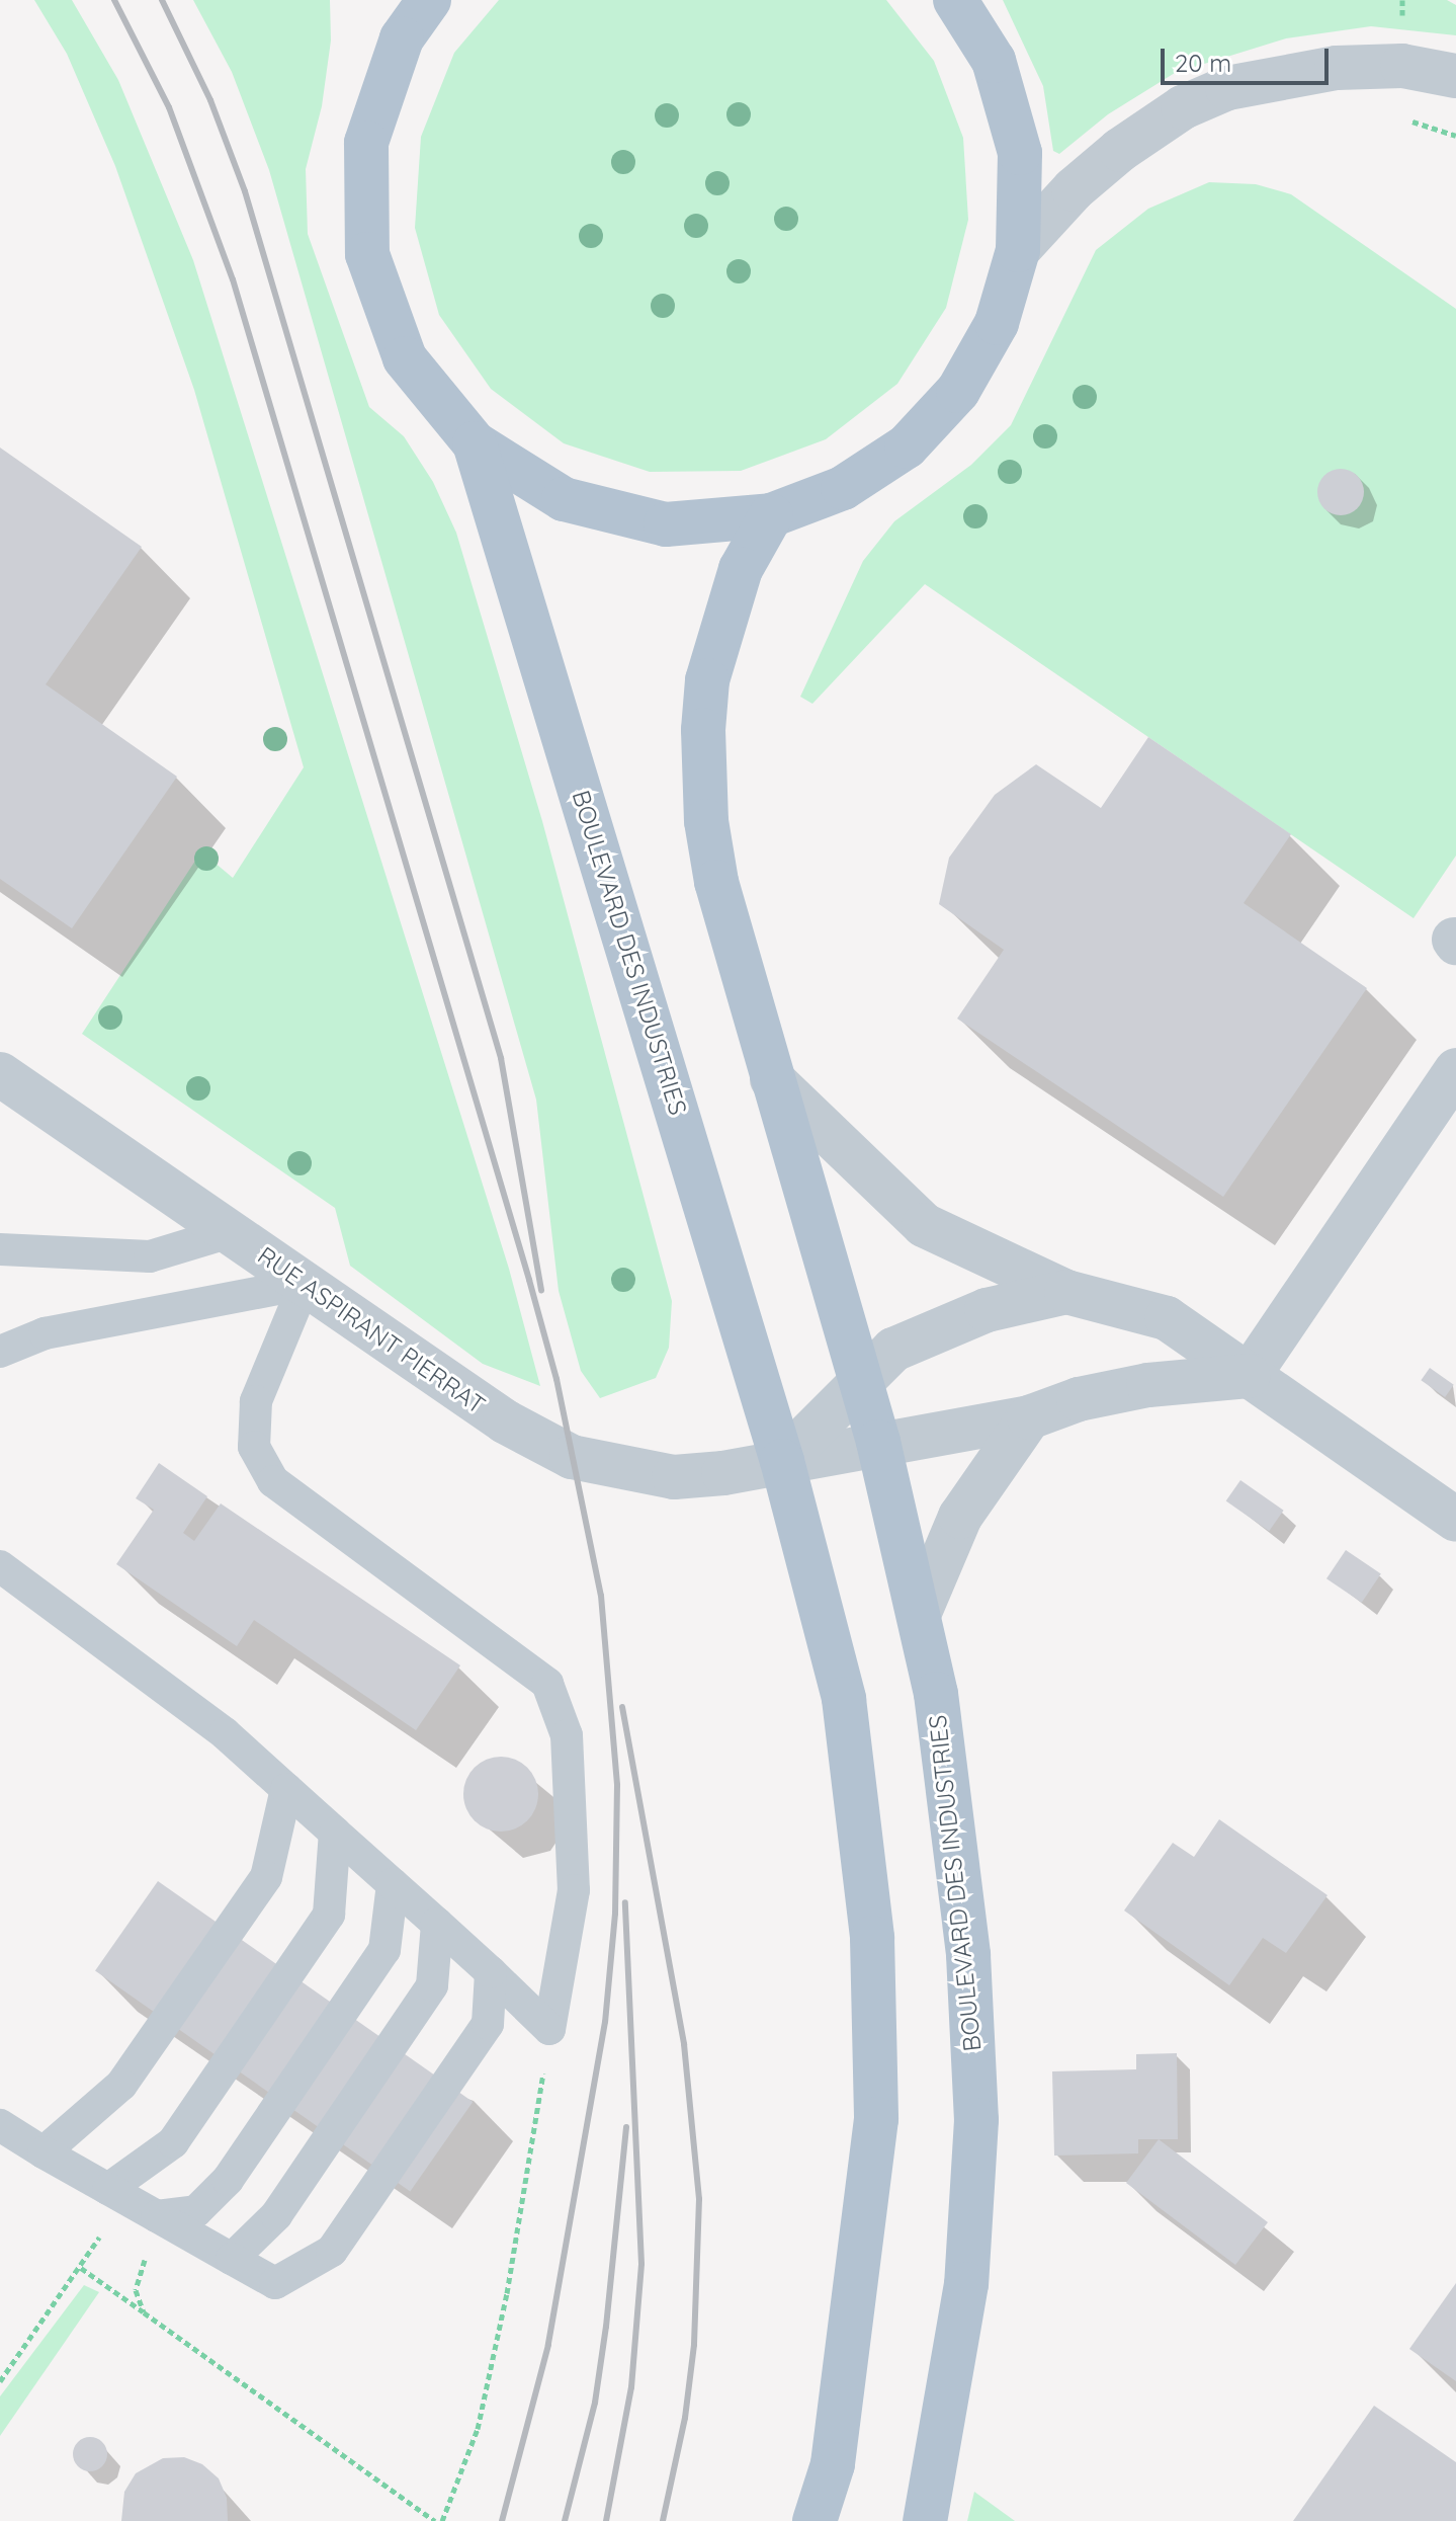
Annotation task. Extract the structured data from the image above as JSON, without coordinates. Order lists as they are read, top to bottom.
{
  "streets": {
    "main road": ["BOULEVARD DES INDUSTRIES"],
    "street": ["RUE ASPIRANT PIERRAT"]
  },
  "crossings": [
    ["BOULEVARD DES INDUSTRIES", "RUE ASPIRANT PIERRAT"]
  ],
  "scale_bar": "20 m"
}
